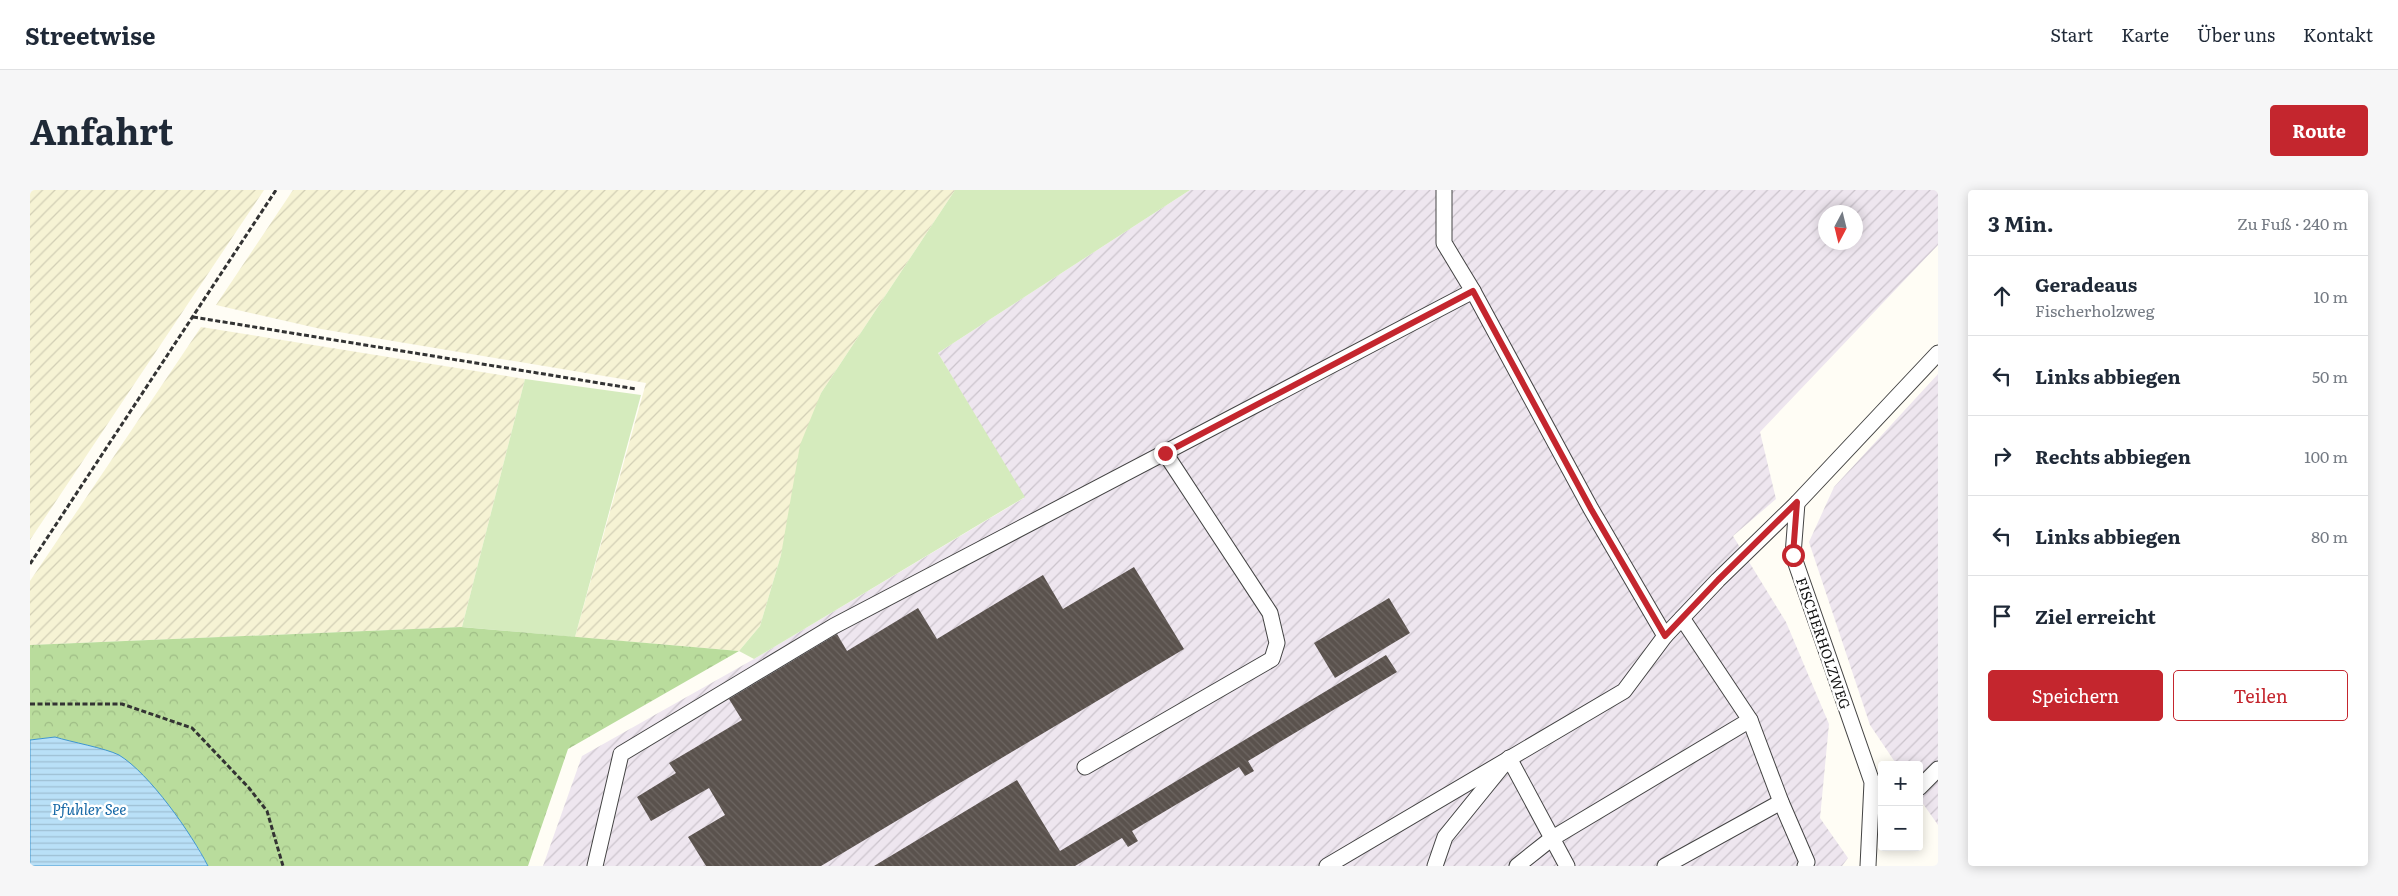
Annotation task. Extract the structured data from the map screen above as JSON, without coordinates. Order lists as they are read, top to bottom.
{
  "streets": {
    "lane": ["FISCHERHOLZWEG"]
  },
  "water": ["Pfuhler See"],
  "north": "bottom",
  "page": {
    "header": "Streetwise",
    "nav": [
      "Start",
      "Karte",
      "Über uns",
      "Kontakt"
    ],
    "title": "Anfahrt",
    "buttons": [
      "Route",
      ["Speichern", "Teilen"]
    ],
    "heading": ["3 Min.", "Zu Fuß · 240 m"],
    "list": [
      ["Geradeaus", "Fischerholzweg", "10 m"],
      ["Links abbiegen", "50 m"],
      ["Rechts abbiegen", "100 m"],
      ["Links abbiegen", "80 m"],
      "Ziel erreicht"
    ],
    "map_buttons": ["+", "−"]
  }
}
